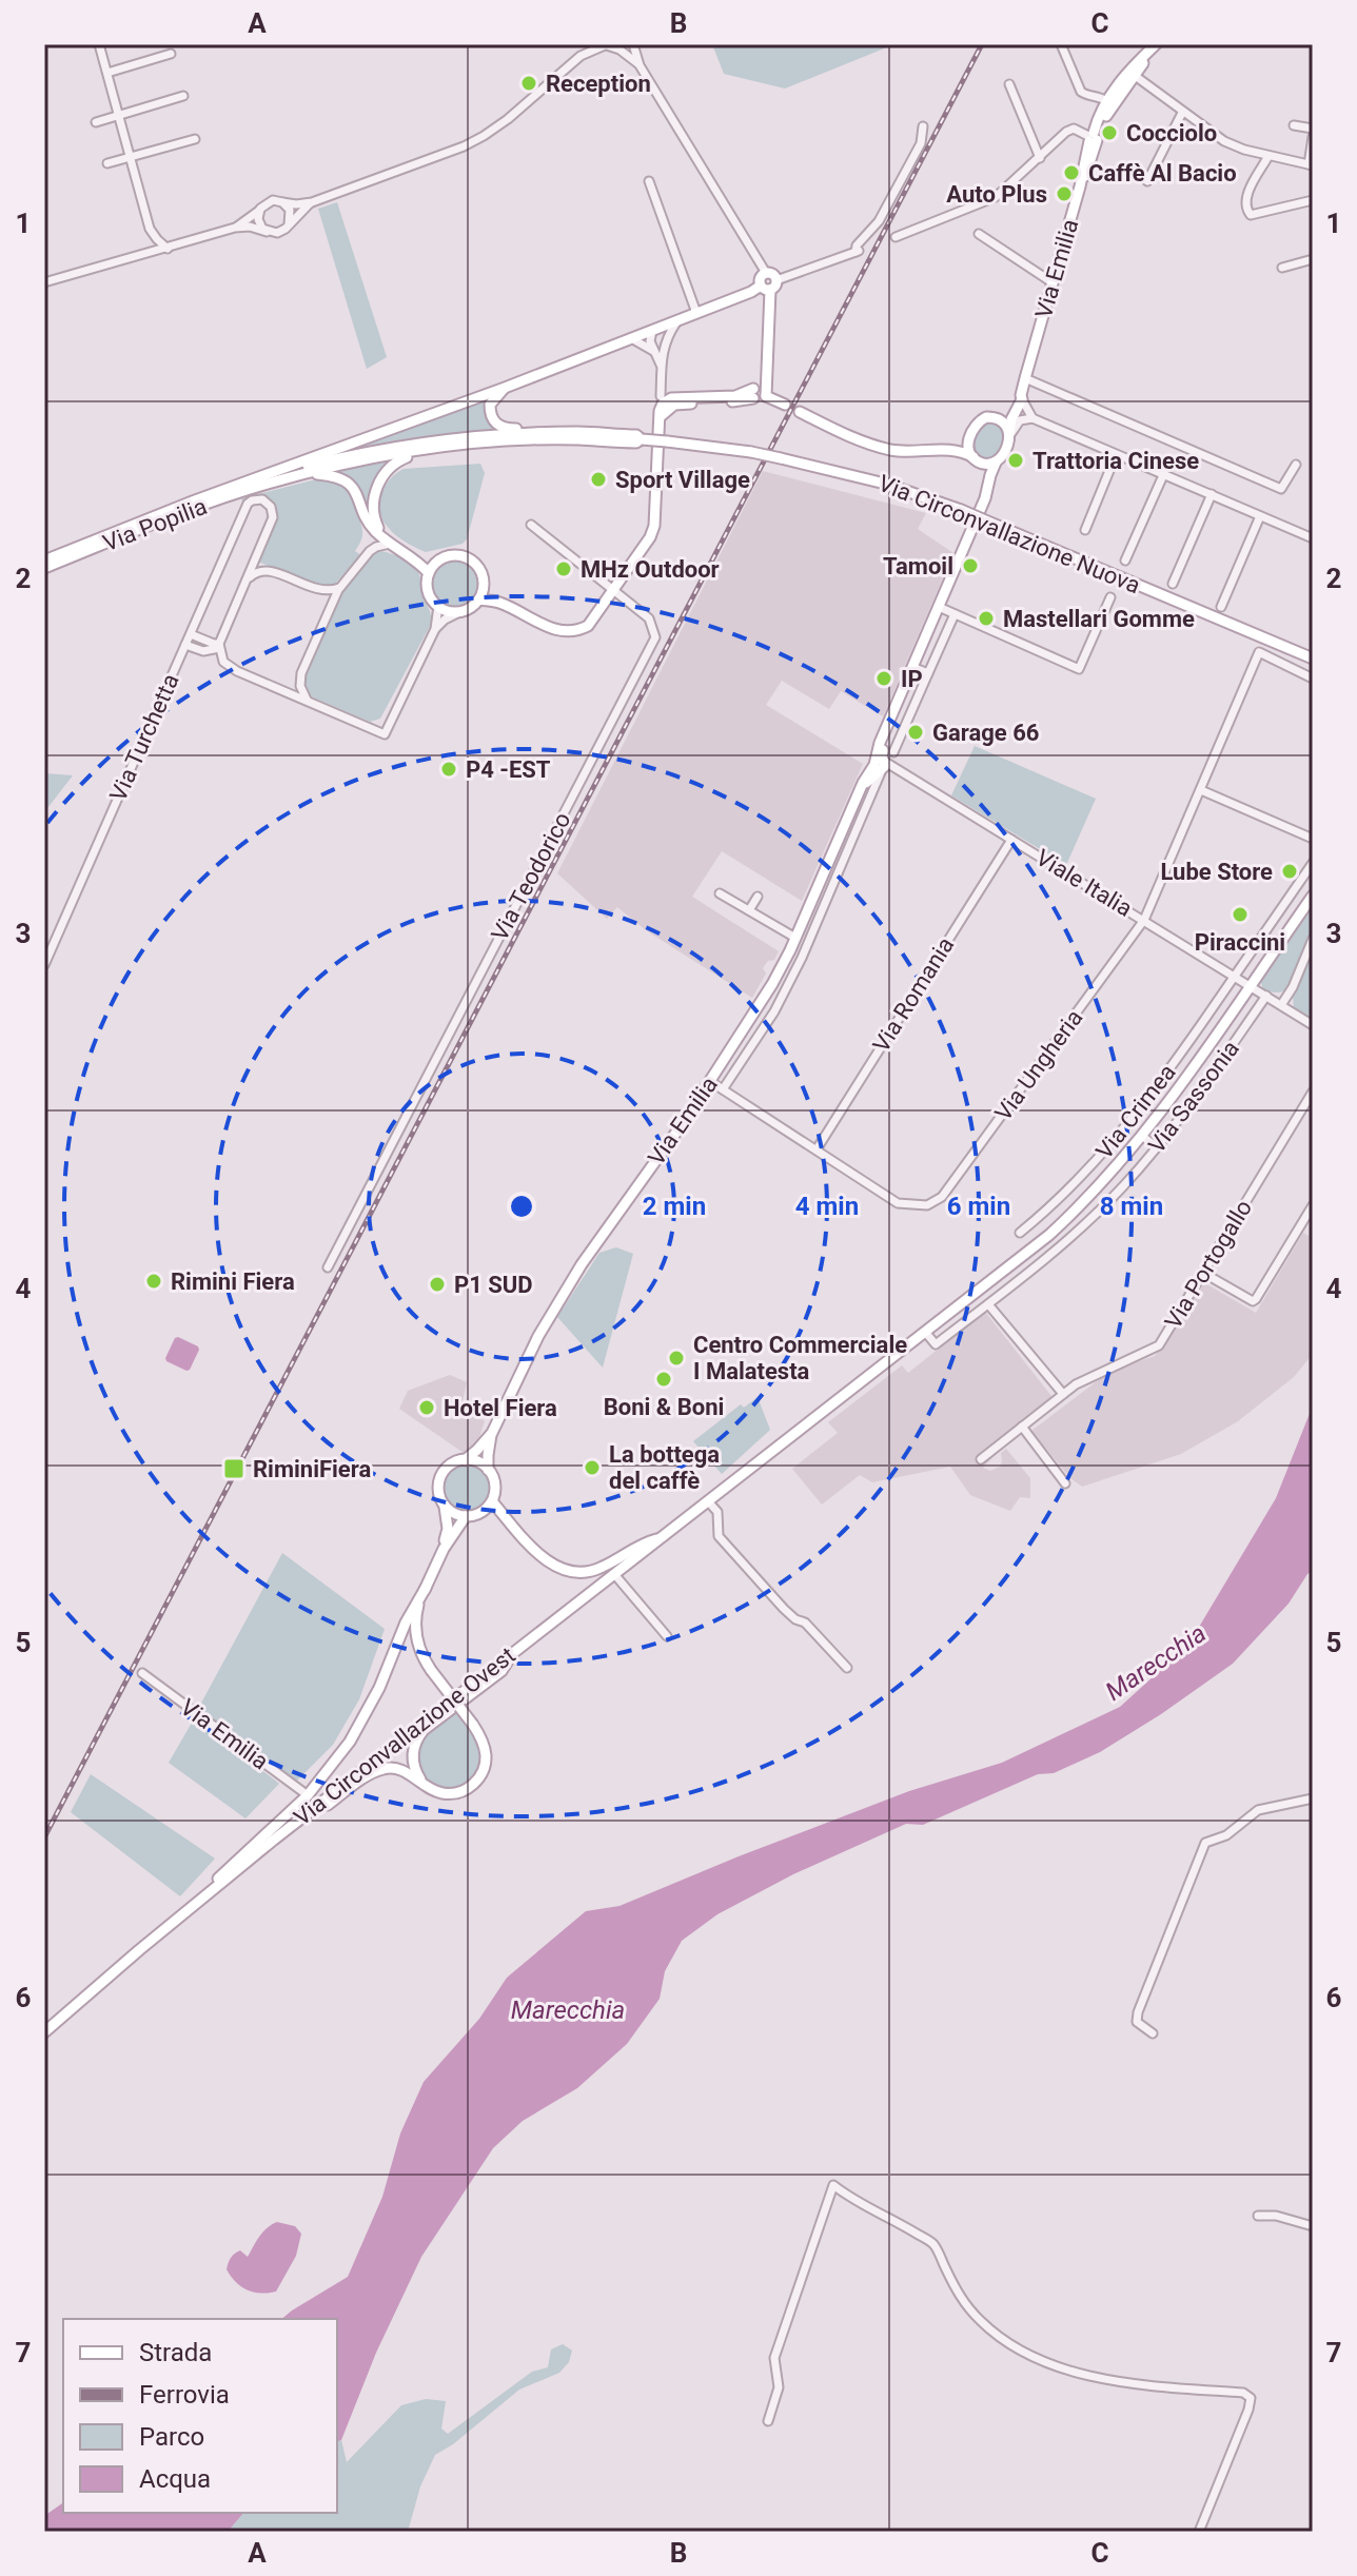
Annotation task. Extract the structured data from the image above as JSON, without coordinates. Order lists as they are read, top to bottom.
{
  "streets": {
    "main road": [
      "Via Emilia",
      "Via Popilia",
      "Via Circonvallazione Nuova",
      "Via Circonvallazione Ovest"
    ],
    "street": [
      "Via Turchetta",
      "Via Teodorico",
      "Viale Italia",
      "Via Romania",
      "Via Ungheria",
      "Via Sassonia",
      "Via Crimea",
      "Via Portogallo"
    ]
  },
  "crossings": [
    ["Via Emilia", "Viale Italia"],
    ["Via Popilia", "Via Circonvallazione Nuova"],
    ["Viale Italia", "Via Romania"],
    ["Viale Italia", "Via Ungheria"],
    ["Viale Italia", "Via Sassonia"],
    ["Viale Italia", "Via Crimea"],
    ["Viale Italia", "Via Circonvallazione Ovest"],
    ["Via Romania", "Via Ungheria"],
    ["Via Sassonia", "Via Circonvallazione Ovest"]
  ],
  "water": ["Marecchia"],
  "places": {
    "other": [
      "Reception",
      "Cocciolo",
      "Caffè Al Bacio",
      "Auto Plus",
      "Trattoria Cinese",
      "Sport Village",
      "Tamoil",
      "MHz Outdoor",
      "Mastellari Gomme",
      "IP",
      "Garage 66",
      "P4 -EST",
      "Lube Store",
      "Piraccini",
      "Rimini Fiera",
      "P1 SUD",
      "Centro Commerciale I Malatesta",
      "Boni & Boni",
      "Hotel Fiera",
      "La bottega del caffè"
    ],
    "transit": ["RiminiFiera"]
  },
  "legend": [
    "Strada",
    "Ferrovia",
    "Parco",
    "Acqua"
  ],
  "grid": {
    "columns": ["A", "B", "C"],
    "rows": [
      "1",
      "2",
      "3",
      "4",
      "5",
      "6",
      "7"
    ]
  },
  "rings": [
    "2 min",
    "4 min",
    "6 min",
    "8 min"
  ]
}
